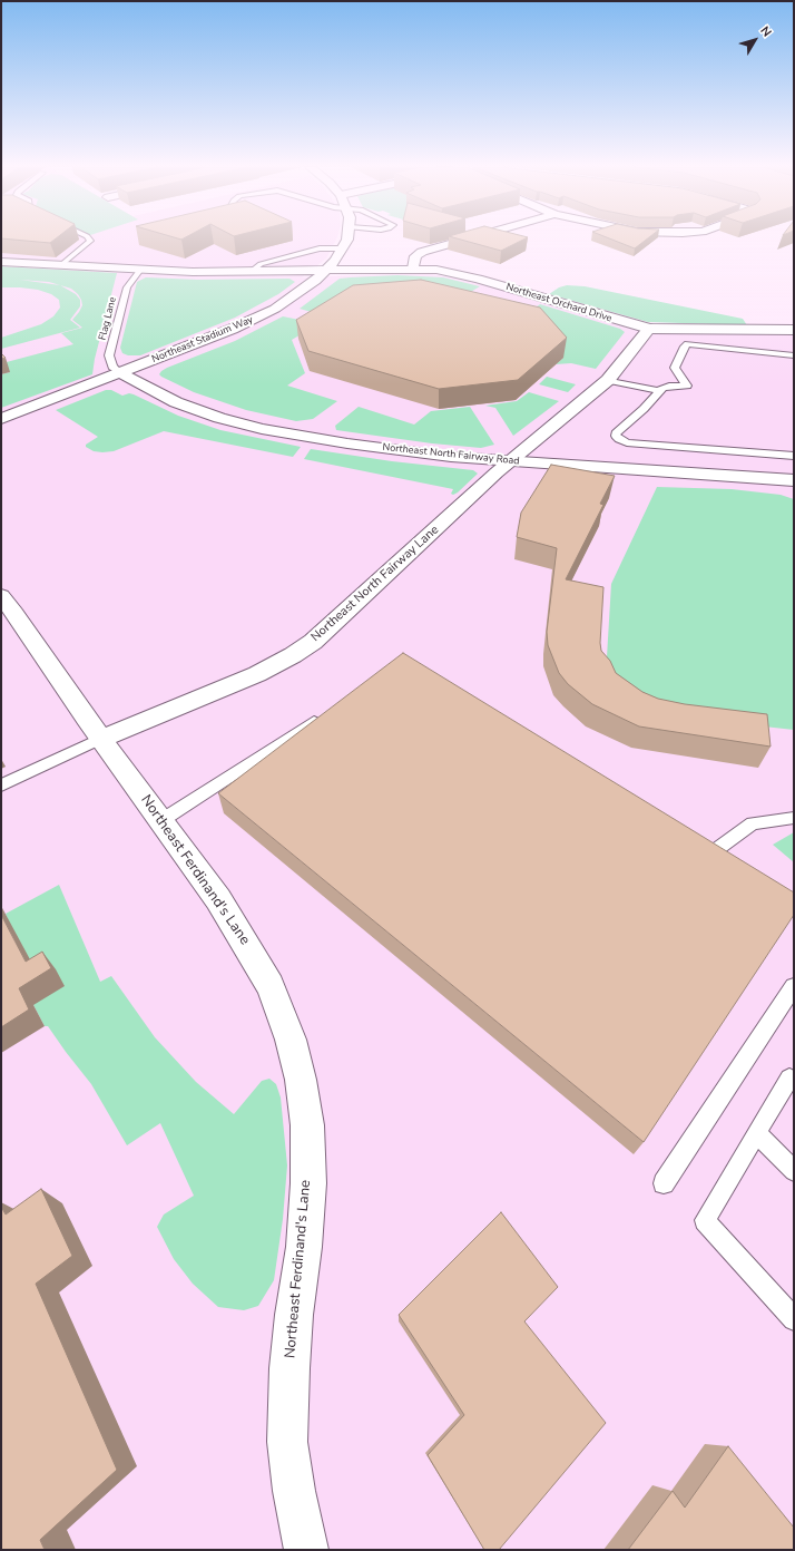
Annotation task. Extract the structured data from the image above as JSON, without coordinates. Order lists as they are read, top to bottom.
{
  "streets": {
    "street": [
      "Northeast Orchard Drive",
      "Northeast Stadium Way",
      "Northeast North Fairway Road",
      "Northeast North Fairway Lane",
      "Northeast Ferdinand's Lane"
    ],
    "lane": ["Flag Lane"]
  },
  "crossings": [
    ["Northeast Orchard Drive", "Flag Lane"],
    ["Northeast Orchard Drive", "Northeast Stadium Way"],
    ["Northeast Orchard Drive", "Northeast North Fairway Lane"],
    ["Flag Lane", "Northeast Stadium Way"],
    ["Flag Lane", "Northeast North Fairway Road"],
    ["Northeast Stadium Way", "Northeast North Fairway Road"],
    ["Northeast North Fairway Road", "Northeast North Fairway Lane"],
    ["Northeast North Fairway Lane", "Northeast Ferdinand's Lane"]
  ],
  "north": "top right"
}
